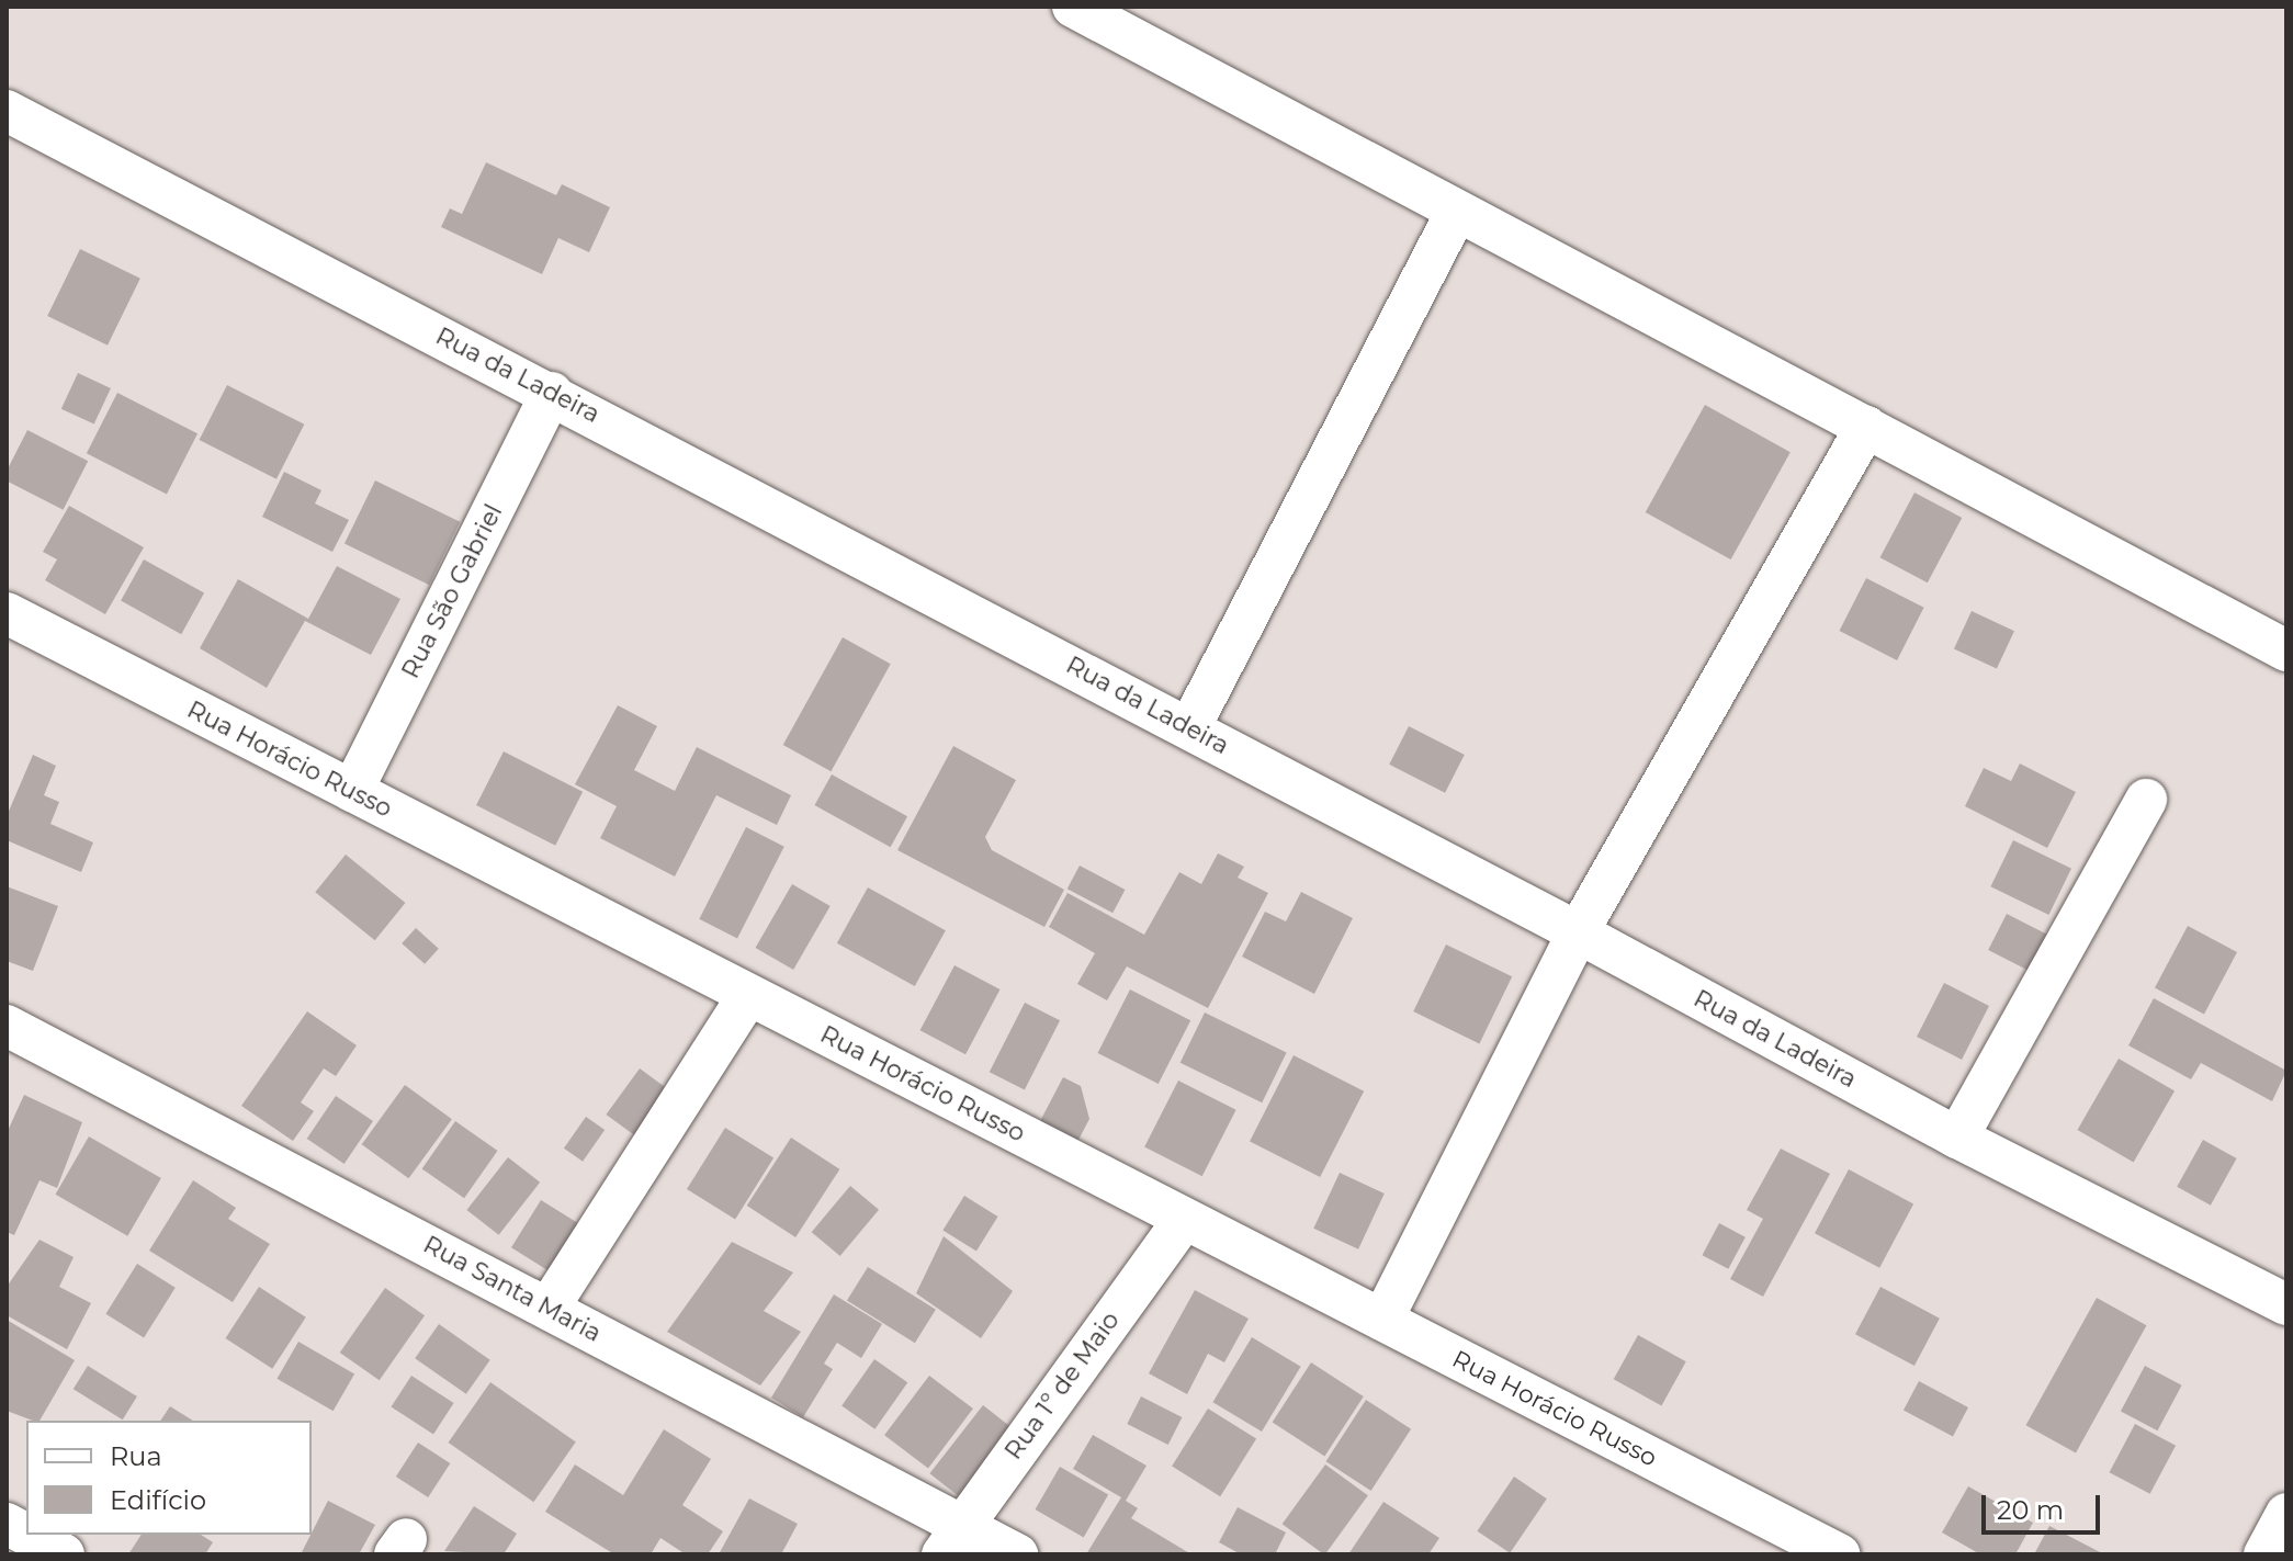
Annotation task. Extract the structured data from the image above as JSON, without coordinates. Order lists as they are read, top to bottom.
{
  "streets": {
    "street": [
      "Rua da Ladeira",
      "Rua São Gabriel",
      "Rua Horácio Russo",
      "Rua Santa Maria",
      "Rua 1º de Maio"
    ]
  },
  "crossings": [
    ["Rua da Ladeira", "Rua São Gabriel"],
    ["Rua São Gabriel", "Rua Horácio Russo"],
    ["Rua Horácio Russo", "Rua 1º de Maio"],
    ["Rua Santa Maria", "Rua 1º de Maio"]
  ],
  "legend": ["Rua", "Edifício"],
  "scale_bar": "20 m"
}
